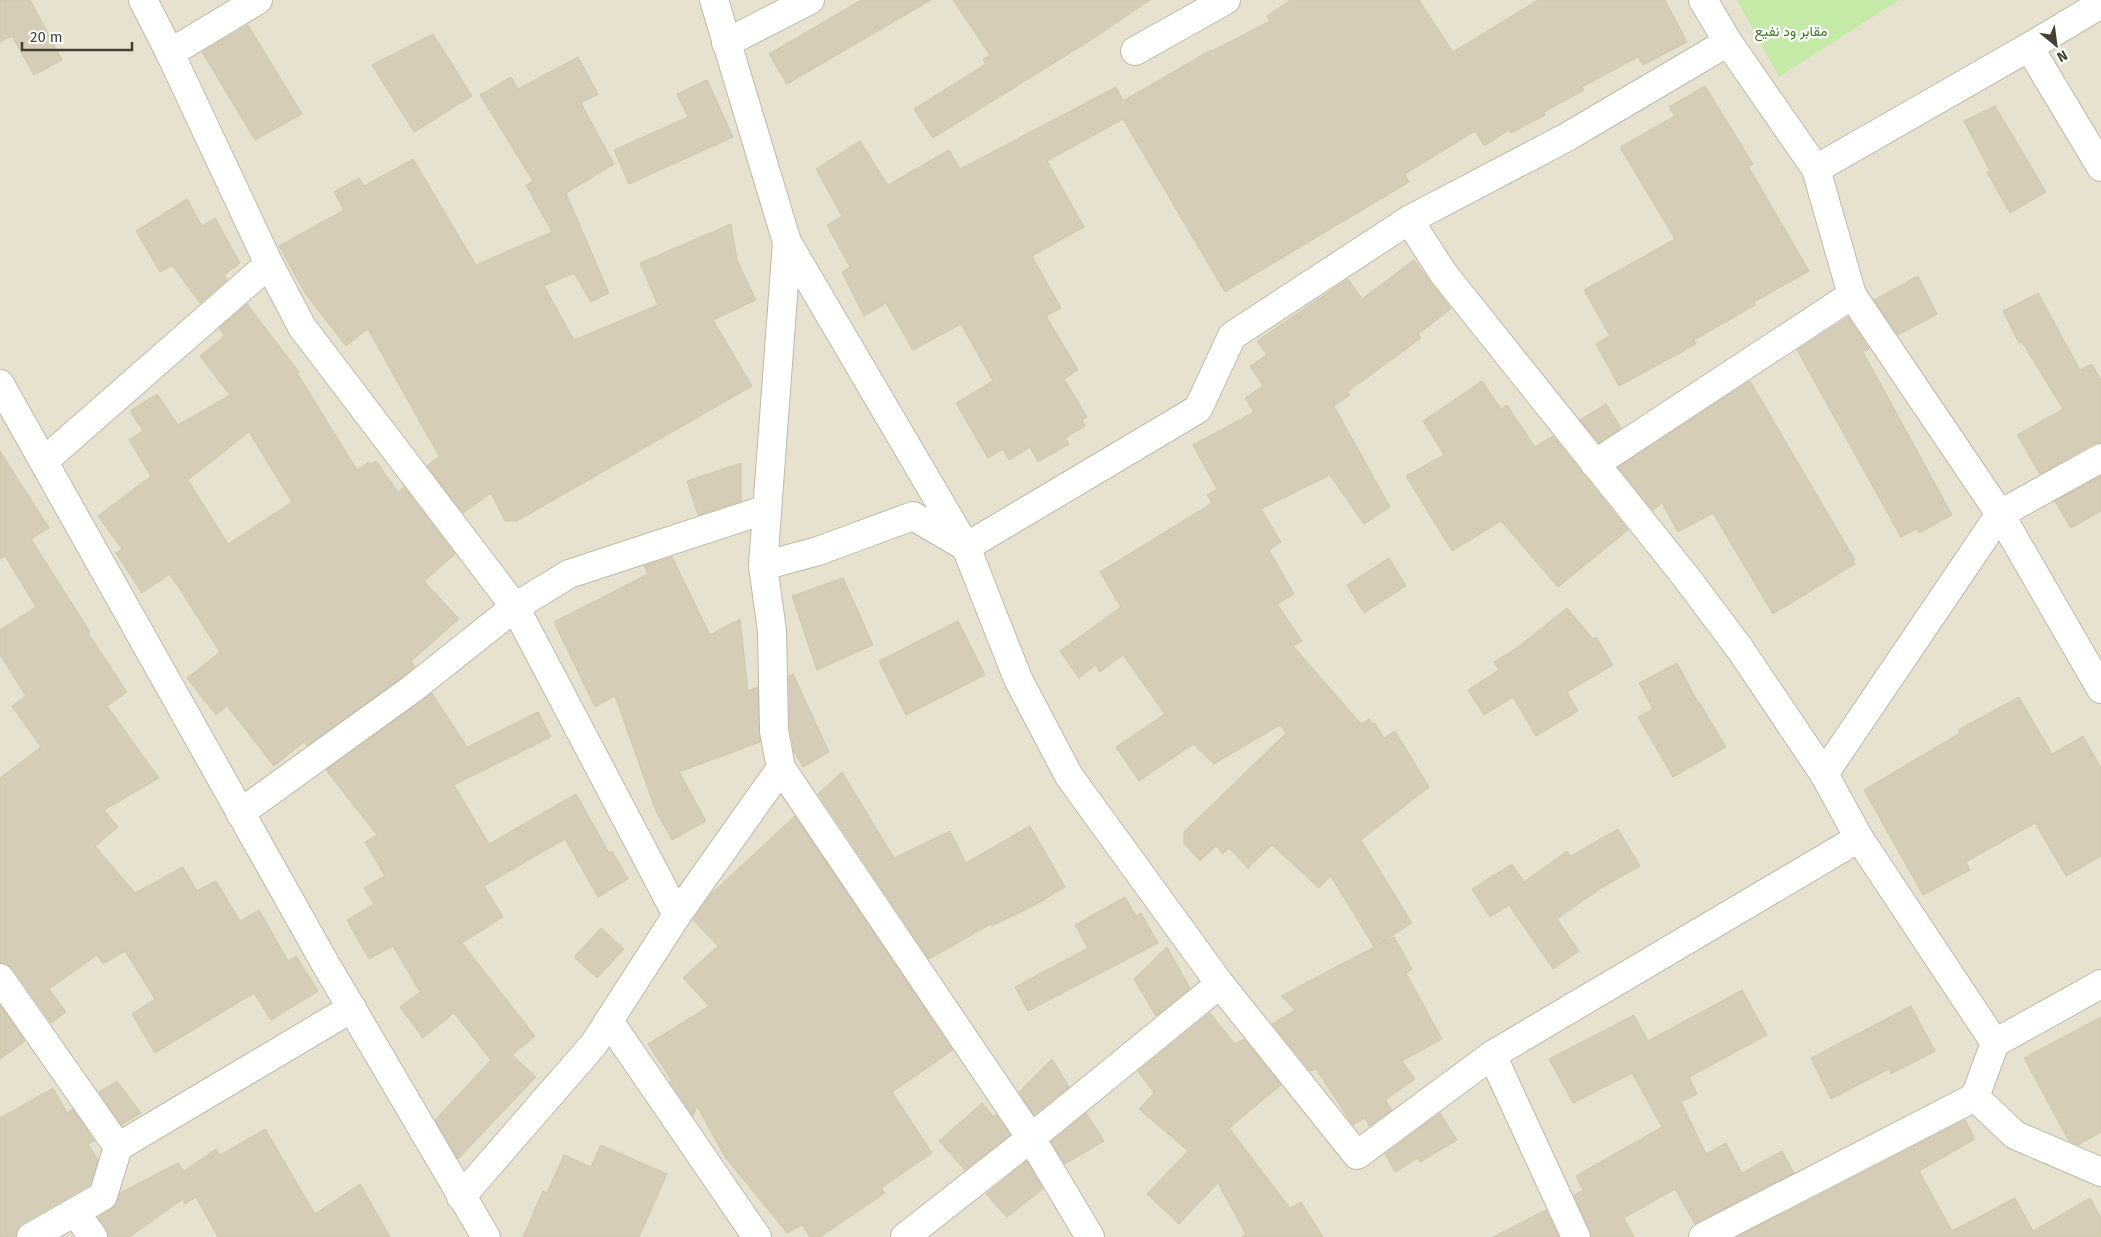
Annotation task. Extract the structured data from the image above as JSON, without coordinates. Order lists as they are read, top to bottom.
{
  "parks": ["مقابر ود نفيع"],
  "scale_bar": "20 m",
  "north": "bottom right"
}
